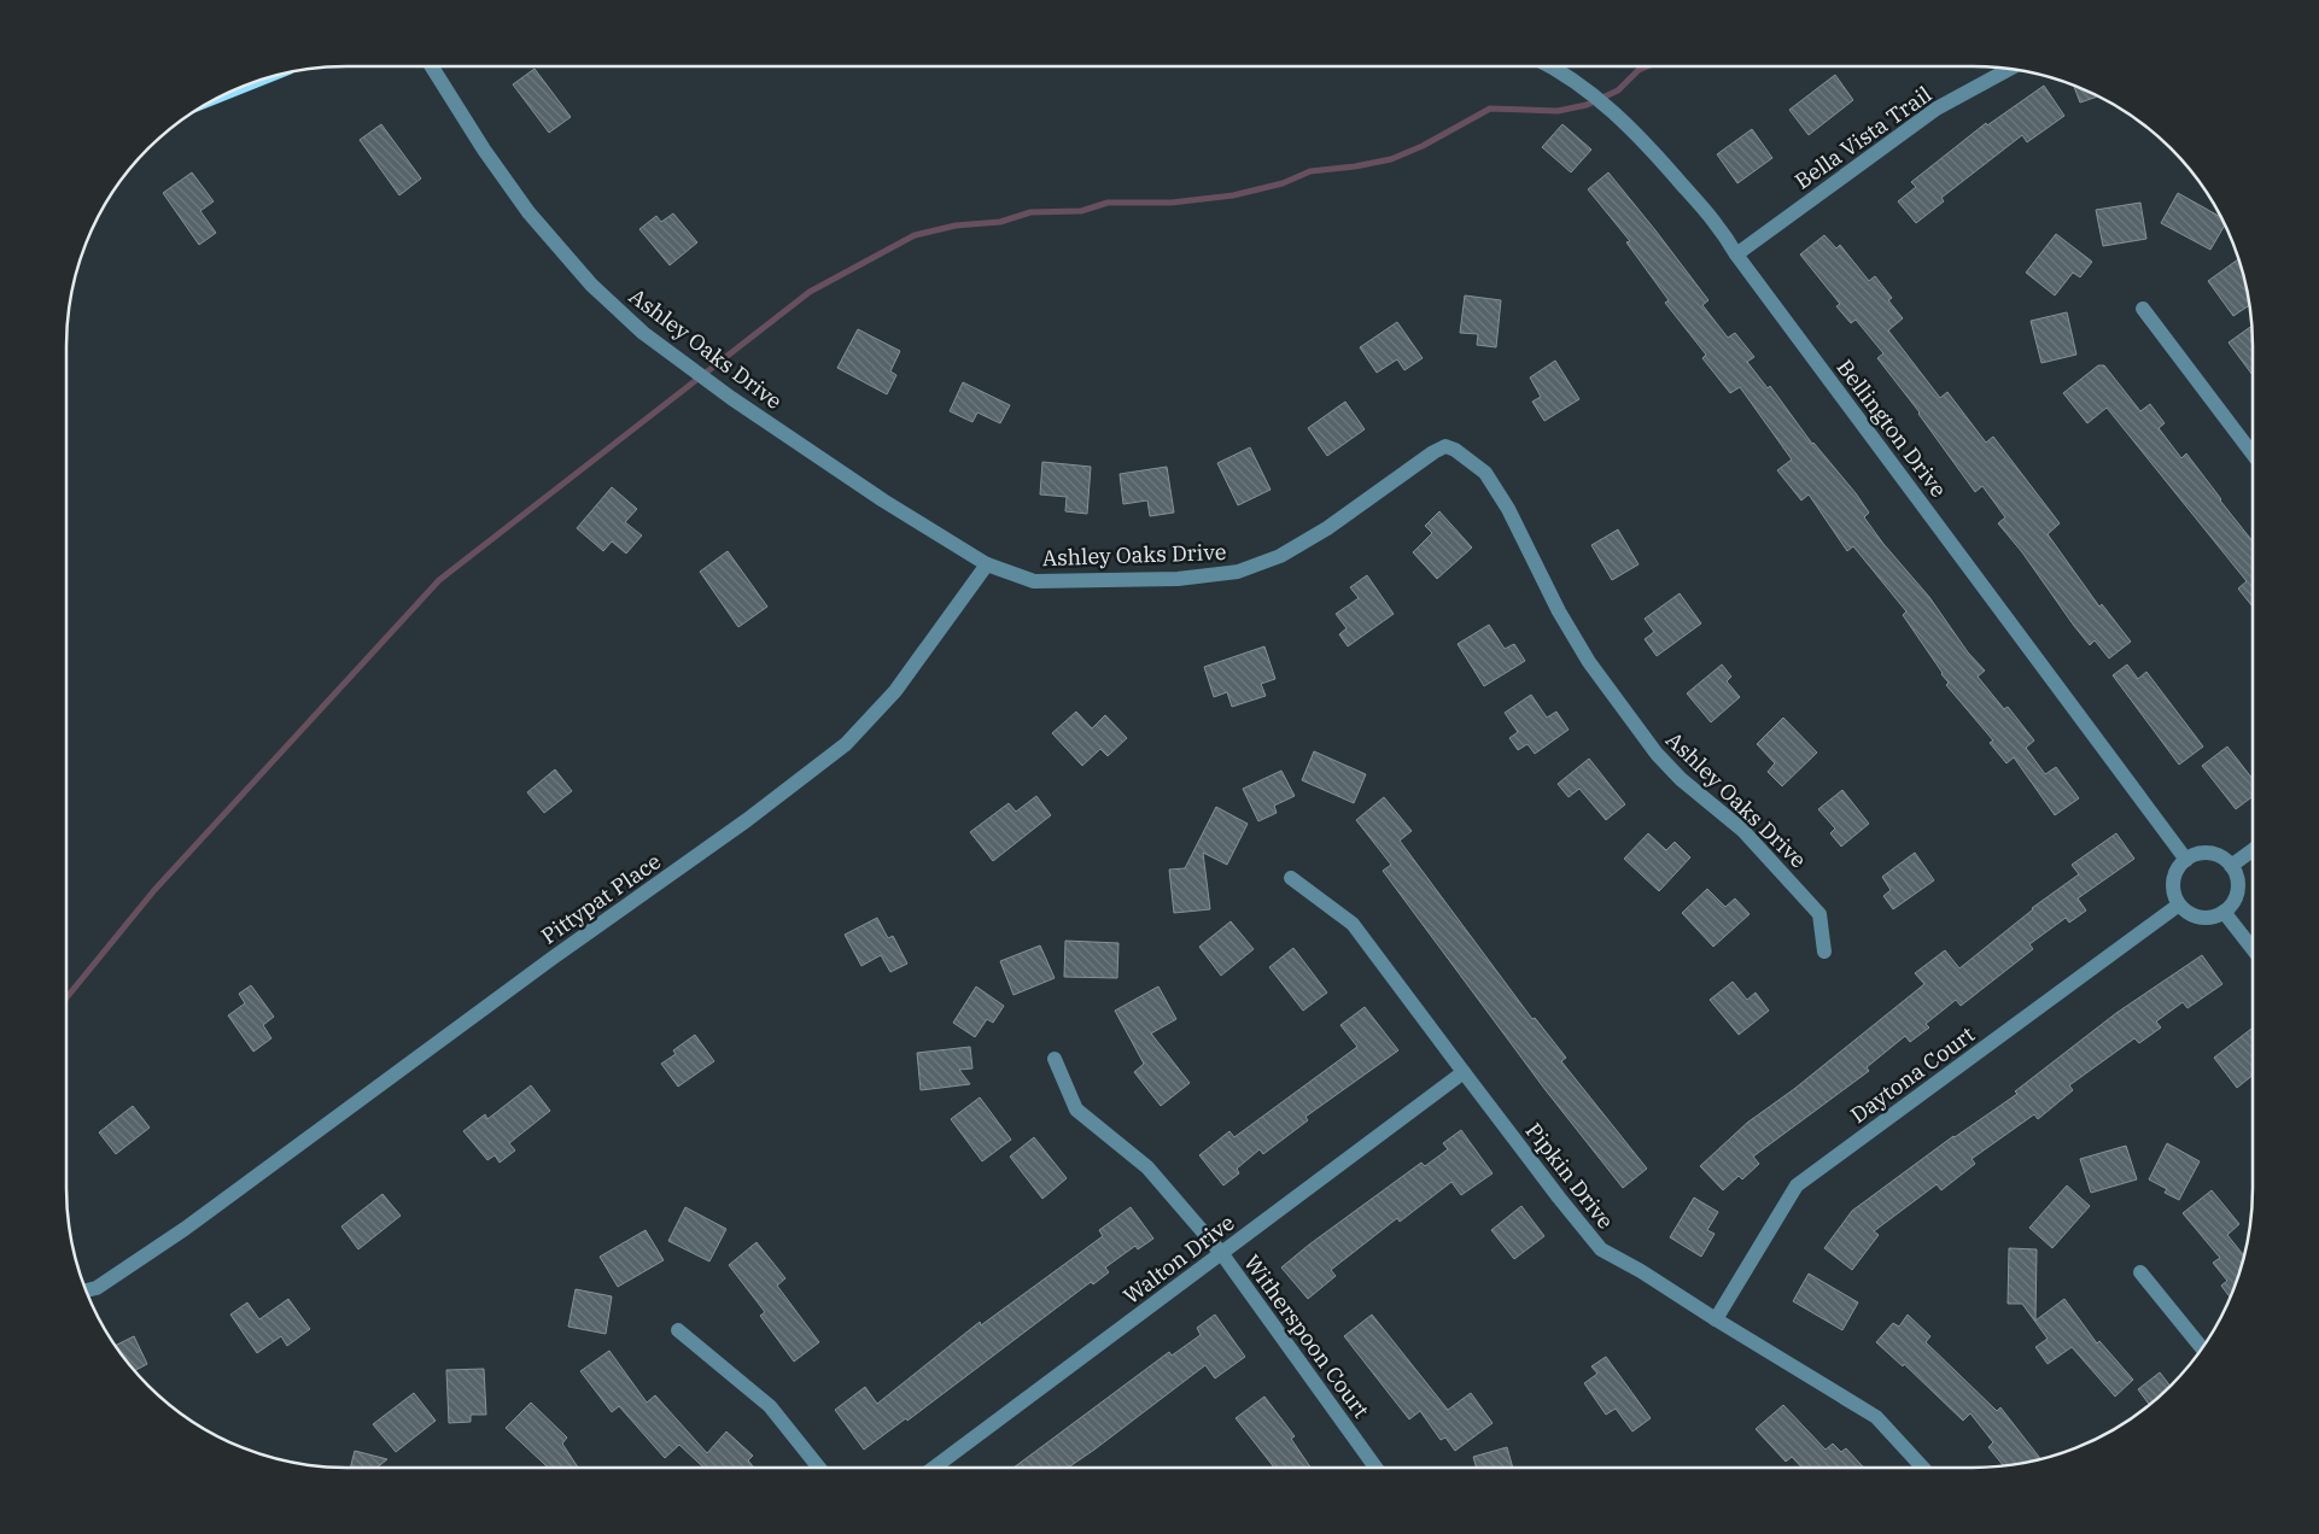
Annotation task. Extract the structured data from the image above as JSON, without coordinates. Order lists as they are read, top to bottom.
{
  "streets": {
    "street": [
      "Bella Vista Trail",
      "Ashley Oaks Drive",
      "Bellington Drive",
      "Pittypat Place",
      "Daytona Court",
      "Pipkin Drive",
      "Walton Drive",
      "Witherspoon Court"
    ]
  },
  "crossings": [
    ["Bella Vista Trail", "Bellington Drive"],
    ["Ashley Oaks Drive", "Pittypat Place"],
    ["Bellington Drive", "Daytona Court"],
    ["Daytona Court", "Pipkin Drive"],
    ["Pipkin Drive", "Walton Drive"],
    ["Walton Drive", "Witherspoon Court"]
  ]
}
